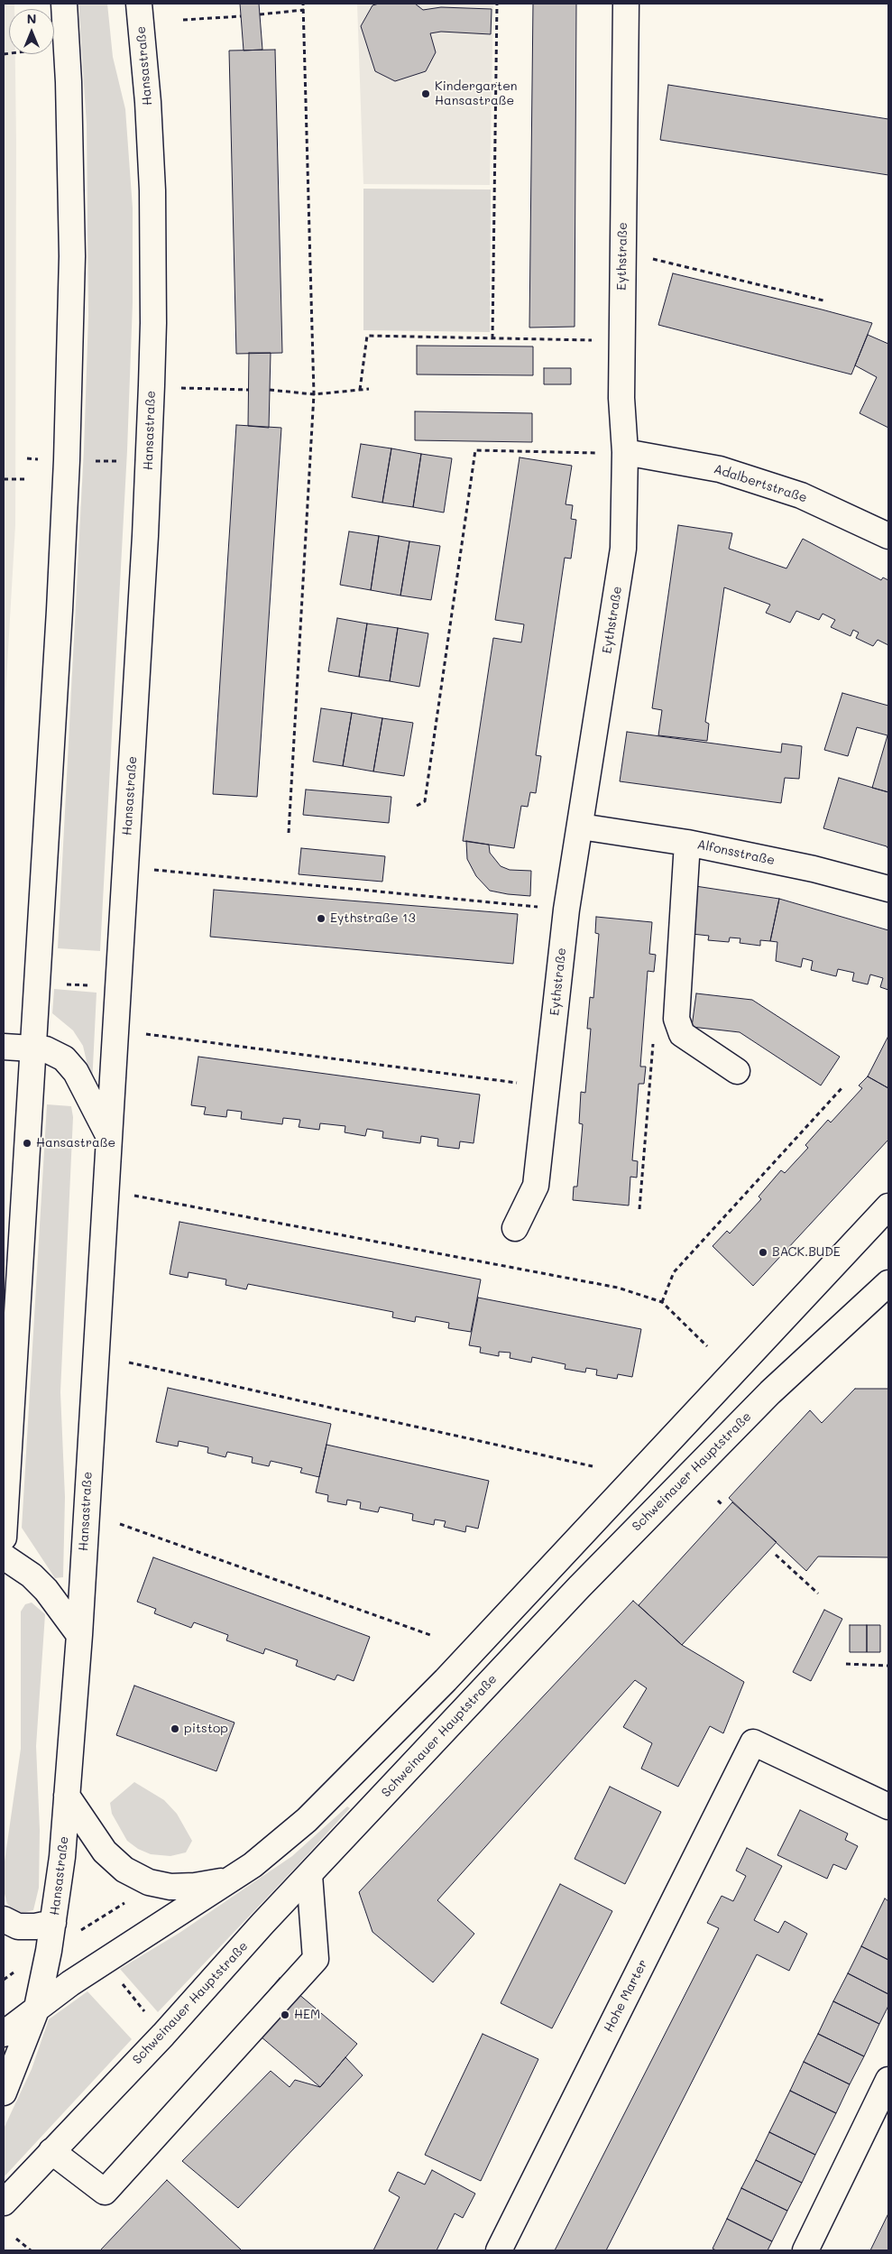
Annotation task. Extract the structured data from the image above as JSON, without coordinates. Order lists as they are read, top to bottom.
{
  "streets": {
    "main road": [
      "Hansastraße",
      "Eythstraße",
      "Adalbertstraße",
      "Alfonsstraße",
      "Schweinauer Hauptstraße",
      "Hohe Marter"
    ]
  },
  "crossings": [
    ["Eythstraße", "Adalbertstraße"],
    ["Eythstraße", "Alfonsstraße"]
  ],
  "places": [
    "Kindergarten Hansastraße",
    "Eythstraße 13",
    "Hansastraße",
    "BACK.BUDE",
    "pitstop",
    "HEM"
  ],
  "north": "top"
}
